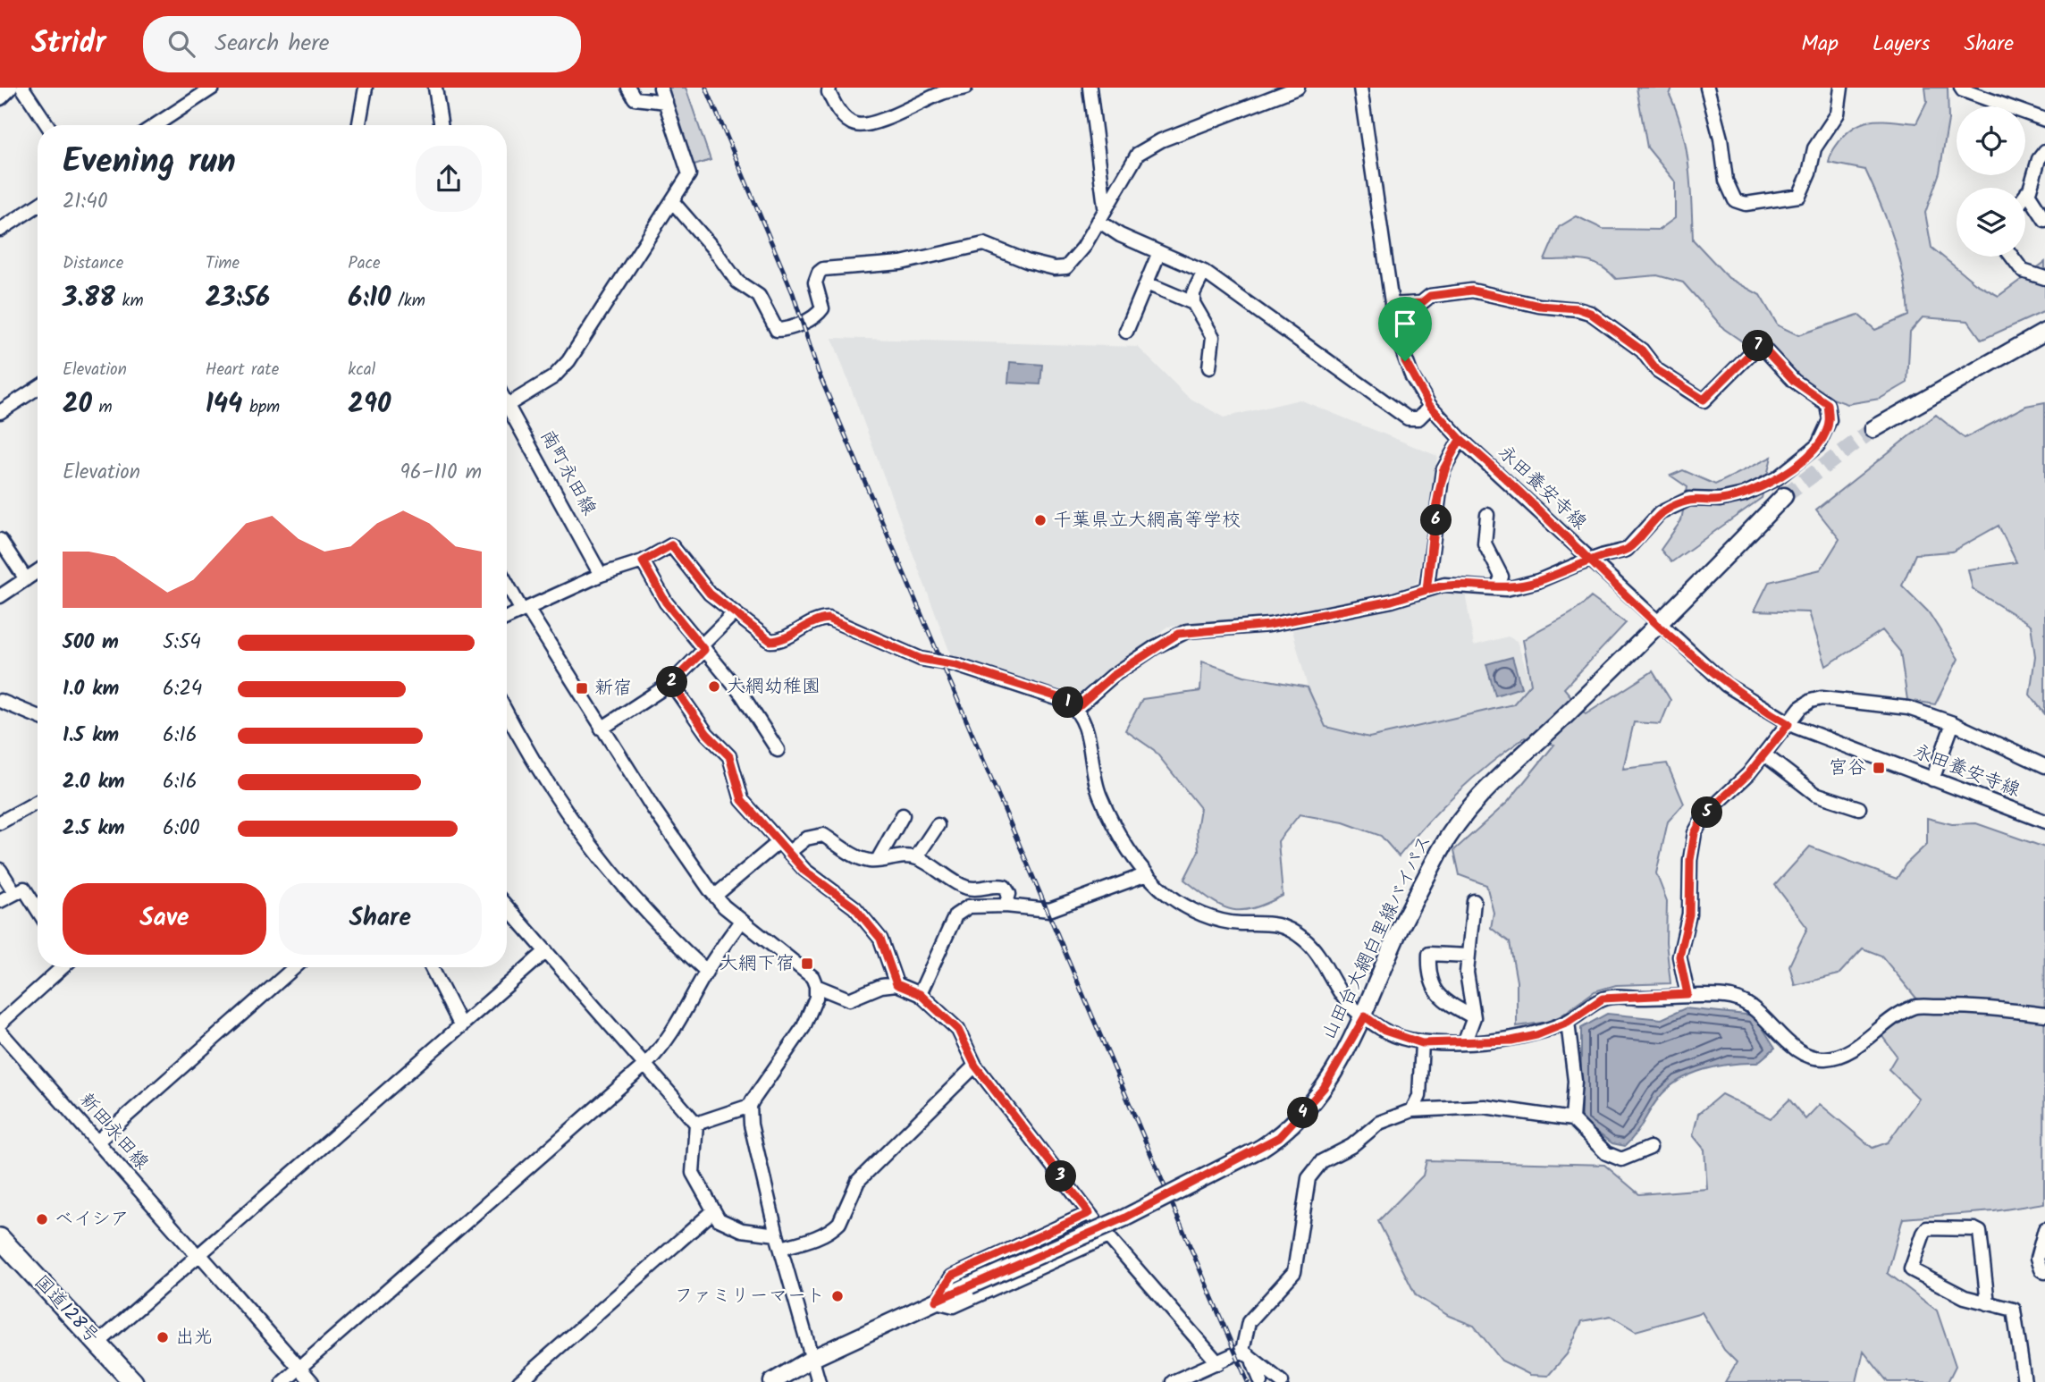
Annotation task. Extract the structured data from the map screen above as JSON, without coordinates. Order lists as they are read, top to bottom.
{
  "streets": {
    "highway": ["国道128号"],
    "main road": ["山田台大網白里線バイパス"],
    "street": ["南町永田線", "永田養安寺線", "新田永田線"]
  },
  "crossings": [
    ["永田養安寺線", "山田台大網白里線バイパス"]
  ],
  "places": {
    "other": [
      "千葉県立大網高等学校",
      "大網幼稚園",
      "ベイシア",
      "ファミリーマート",
      "出光"
    ],
    "transit": ["新宿", "宮谷", "大網下宿"]
  },
  "page": {
    "header": "Stridr",
    "search": "Search here",
    "nav": ["Map", "Layers", "Share"],
    "heading": ["Evening run", "21:40"],
    "stats": [
      ["Distance", "3.88 km"],
      ["Time", "23:56"],
      ["Pace", "6:10 /km"],
      ["Elevation", "20 m"],
      ["Heart rate", "144 bpm"],
      ["kcal", "290"]
    ],
    "pins": [
      "7",
      "6",
      "2",
      "1",
      "5",
      "4",
      "3"
    ],
    "chart": ["Elevation", "96–110 m"],
    "list": [
      {
        "name": "500 m",
        "note": "5:54"
      },
      {
        "name": "1.0 km",
        "note": "6:24"
      },
      {
        "name": "1.5 km",
        "note": "6:16"
      },
      {
        "name": "2.0 km",
        "note": "6:16"
      },
      {
        "name": "2.5 km",
        "note": "6:00"
      }
    ],
    "buttons": ["Save", "Share"]
  }
}
